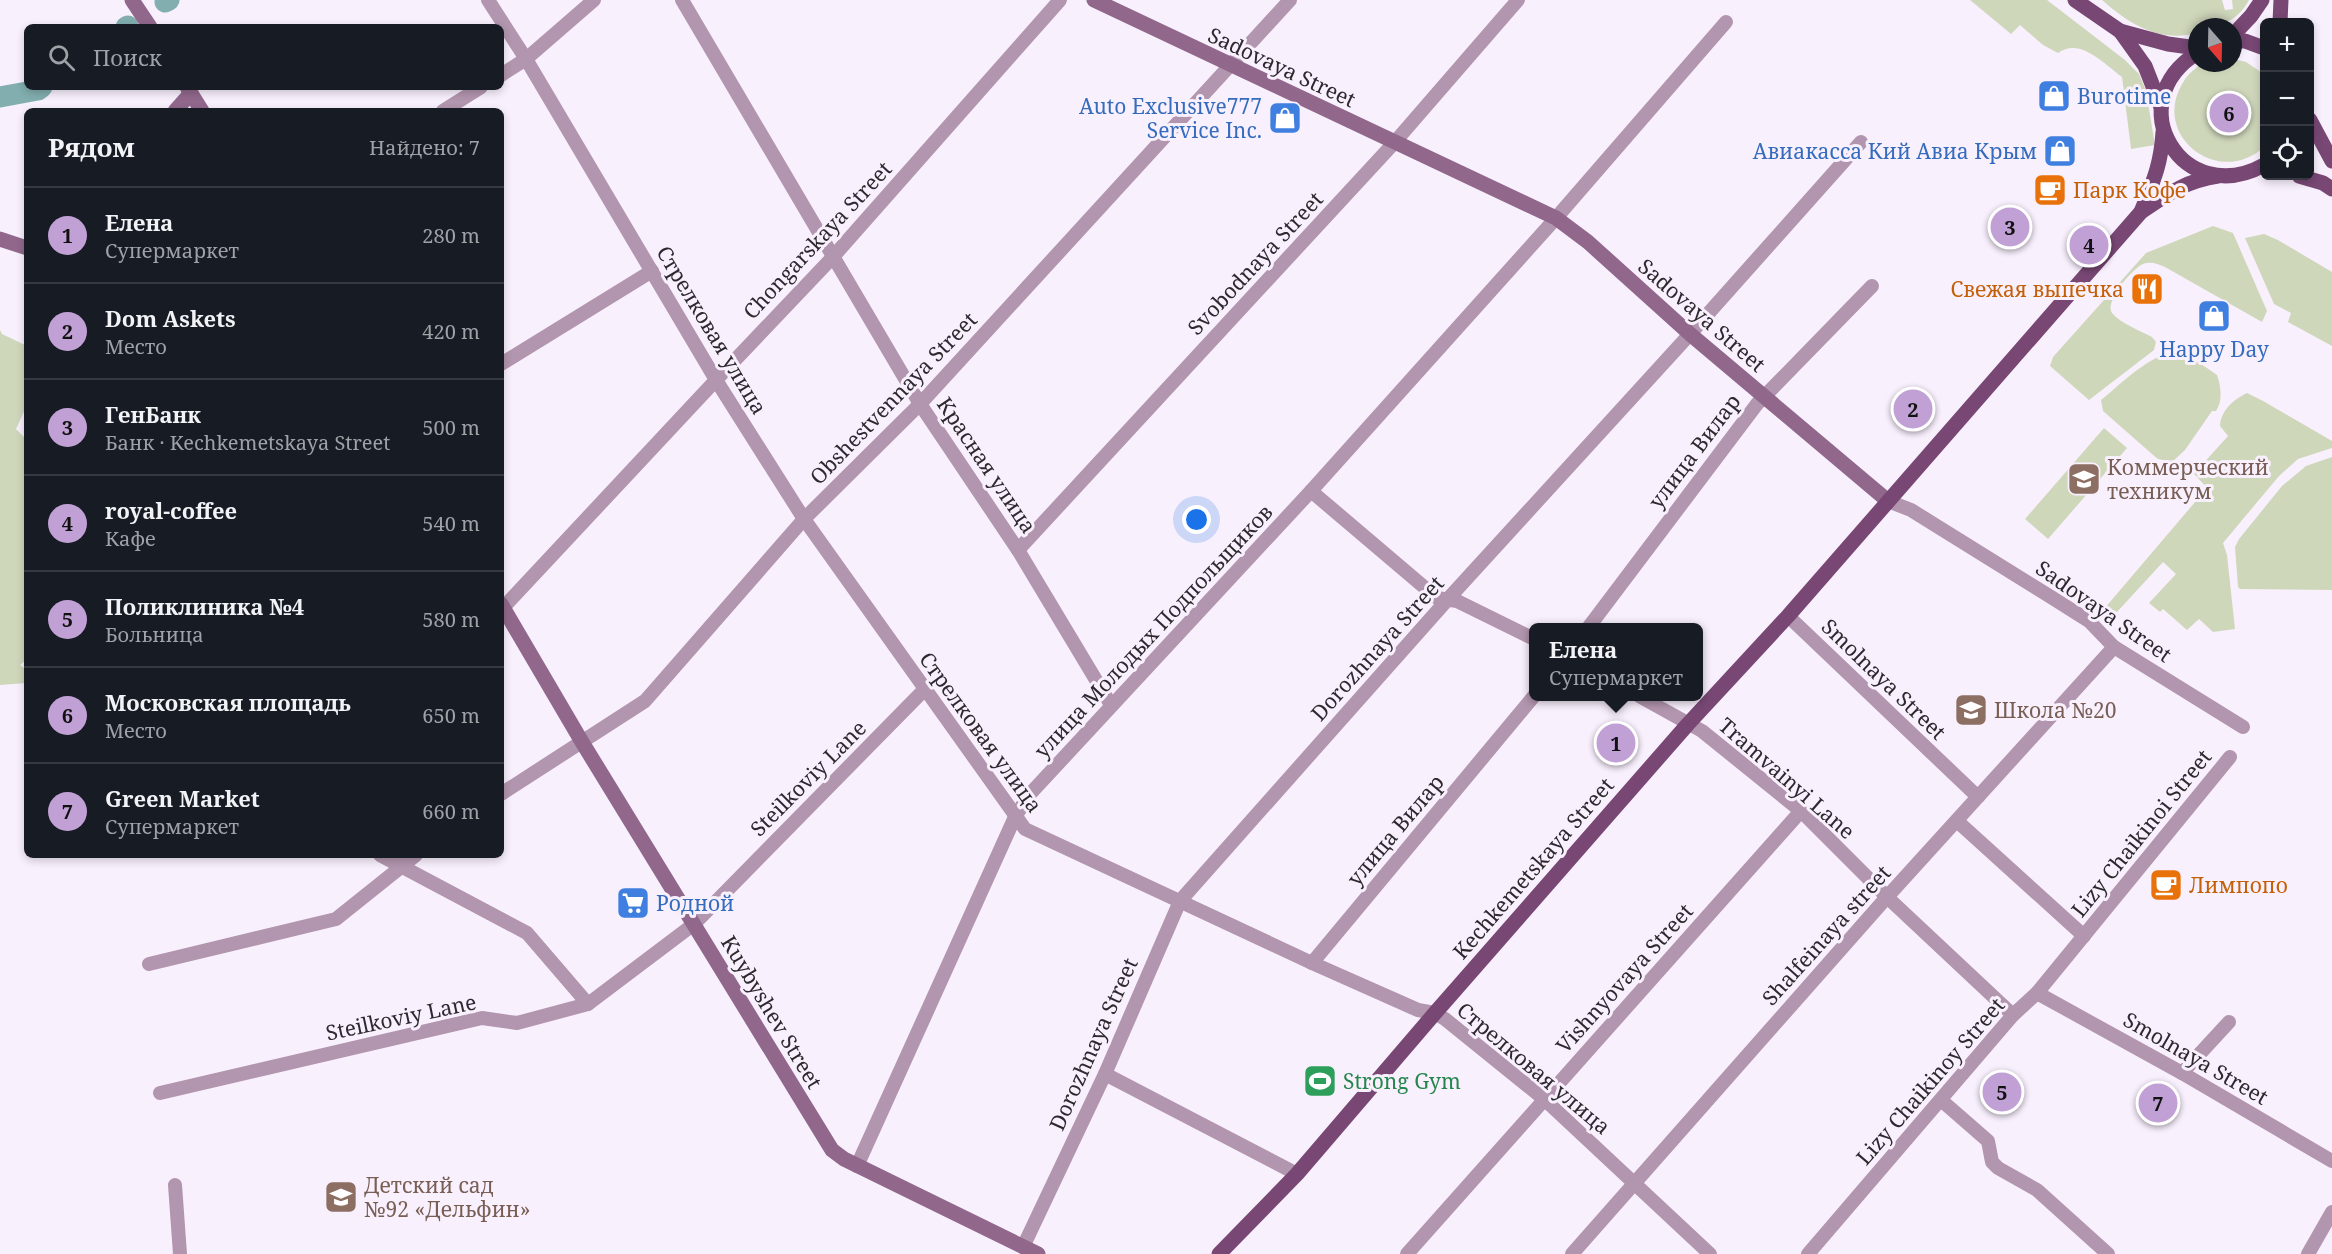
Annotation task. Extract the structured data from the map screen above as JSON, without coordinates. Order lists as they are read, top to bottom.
{
  "streets": {
    "main road": ["Sadovaya Street", "Kechkemetskaya Street", "Kuybyshev Street"],
    "street": [
      "Chongarskaya Street",
      "Svobodnaya Street",
      "Стрелковая улица",
      "Obshestvennaya Street",
      "улица Вилар",
      "Красная улица",
      "улица Молодых Подпольщиков",
      "Dorozhnaya Street",
      "Smolnaya Street",
      "Steilkoviy Lane",
      "Tramvainyi Lane",
      "Lizy Chaikinoi Street",
      "Shalfeinaya street",
      "Vishnyovaya Street",
      "Lizy Chaikinoy Street"
    ]
  },
  "crossings": [
    ["Sadovaya Street", "Svobodnaya Street"],
    ["Sadovaya Street", "Obshestvennaya Street"],
    ["Sadovaya Street", "улица Вилар"],
    ["Sadovaya Street", "улица Молодых Подпольщиков"],
    ["Sadovaya Street", "Dorozhnaya Street"],
    ["Sadovaya Street", "Kechkemetskaya Street"],
    ["Sadovaya Street", "Shalfeinaya street"],
    ["Chongarskaya Street", "Стрелковая улица"],
    ["Chongarskaya Street", "Красная улица"],
    ["Svobodnaya Street", "Красная улица"],
    ["Стрелковая улица", "Obshestvennaya Street"],
    ["Стрелковая улица", "улица Вилар"],
    ["Стрелковая улица", "улица Молодых Подпольщиков"],
    ["Стрелковая улица", "Dorozhnaya Street"],
    ["Стрелковая улица", "Steilkoviy Lane"],
    ["Стрелковая улица", "Kechkemetskaya Street"],
    ["Стрелковая улица", "Shalfeinaya street"],
    ["Стрелковая улица", "Vishnyovaya Street"],
    ["Obshestvennaya Street", "Красная улица"],
    ["Obshestvennaya Street", "Kuybyshev Street"],
    ["Красная улица", "улица Молодых Подпольщиков"],
    ["улица Молодых Подпольщиков", "Kuybyshev Street"],
    ["Dorozhnaya Street", "Kuybyshev Street"],
    ["Smolnaya Street", "Kechkemetskaya Street"],
    ["Smolnaya Street", "Shalfeinaya street"],
    ["Smolnaya Street", "Lizy Chaikinoy Street"],
    ["Steilkoviy Lane", "Kuybyshev Street"],
    ["Tramvainyi Lane", "Kechkemetskaya Street"],
    ["Tramvainyi Lane", "Shalfeinaya street"],
    ["Tramvainyi Lane", "Vishnyovaya Street"],
    ["Tramvainyi Lane", "Lizy Chaikinoy Street"],
    ["Lizy Chaikinoi Street", "Lizy Chaikinoy Street"]
  ],
  "places": {
    "shop": [
      "Burotime",
      "Auto Exclusive777 Service Inc.",
      "Авиакасса Кий Авиа Крым",
      "Happy Day"
    ],
    "cafe": ["Парк Кофе", "Лимпопо"],
    "restaurant": ["Свежая выпечка"],
    "school or university": ["Коммерческий техникум", "Школа №20", "Детский сад №92 «Дельфин»"],
    "supermarket": ["Родной"],
    "sports": ["Strong Gym"]
  },
  "north": "bottom",
  "page": {
    "map_buttons": ["+", "−"],
    "search": "Поиск",
    "pins": [
      "6",
      "3",
      "4",
      "2",
      "1",
      "5",
      "7"
    ],
    "heading": ["Рядом", "Найдено: 7"],
    "list": [
      {
        "mark": "1",
        "name": "Елена",
        "note": "Супермаркет",
        "value": "280 m"
      },
      {
        "mark": "2",
        "name": "Dom Askets",
        "note": "Место",
        "value": "420 m"
      },
      {
        "mark": "3",
        "name": "ГенБанк",
        "note": "Банк · Kechkemetskaya Street",
        "value": "500 m"
      },
      {
        "mark": "4",
        "name": "royal-coffee",
        "note": "Кафе",
        "value": "540 m"
      },
      {
        "mark": "5",
        "name": "Поликлиника №4",
        "note": "Больница",
        "value": "580 m"
      },
      {
        "mark": "6",
        "name": "Московская площадь",
        "note": "Место",
        "value": "650 m"
      },
      {
        "mark": "7",
        "name": "Green Market",
        "note": "Супермаркет",
        "value": "660 m"
      }
    ],
    "popup": ["Елена", "Супермаркет"]
  }
}
